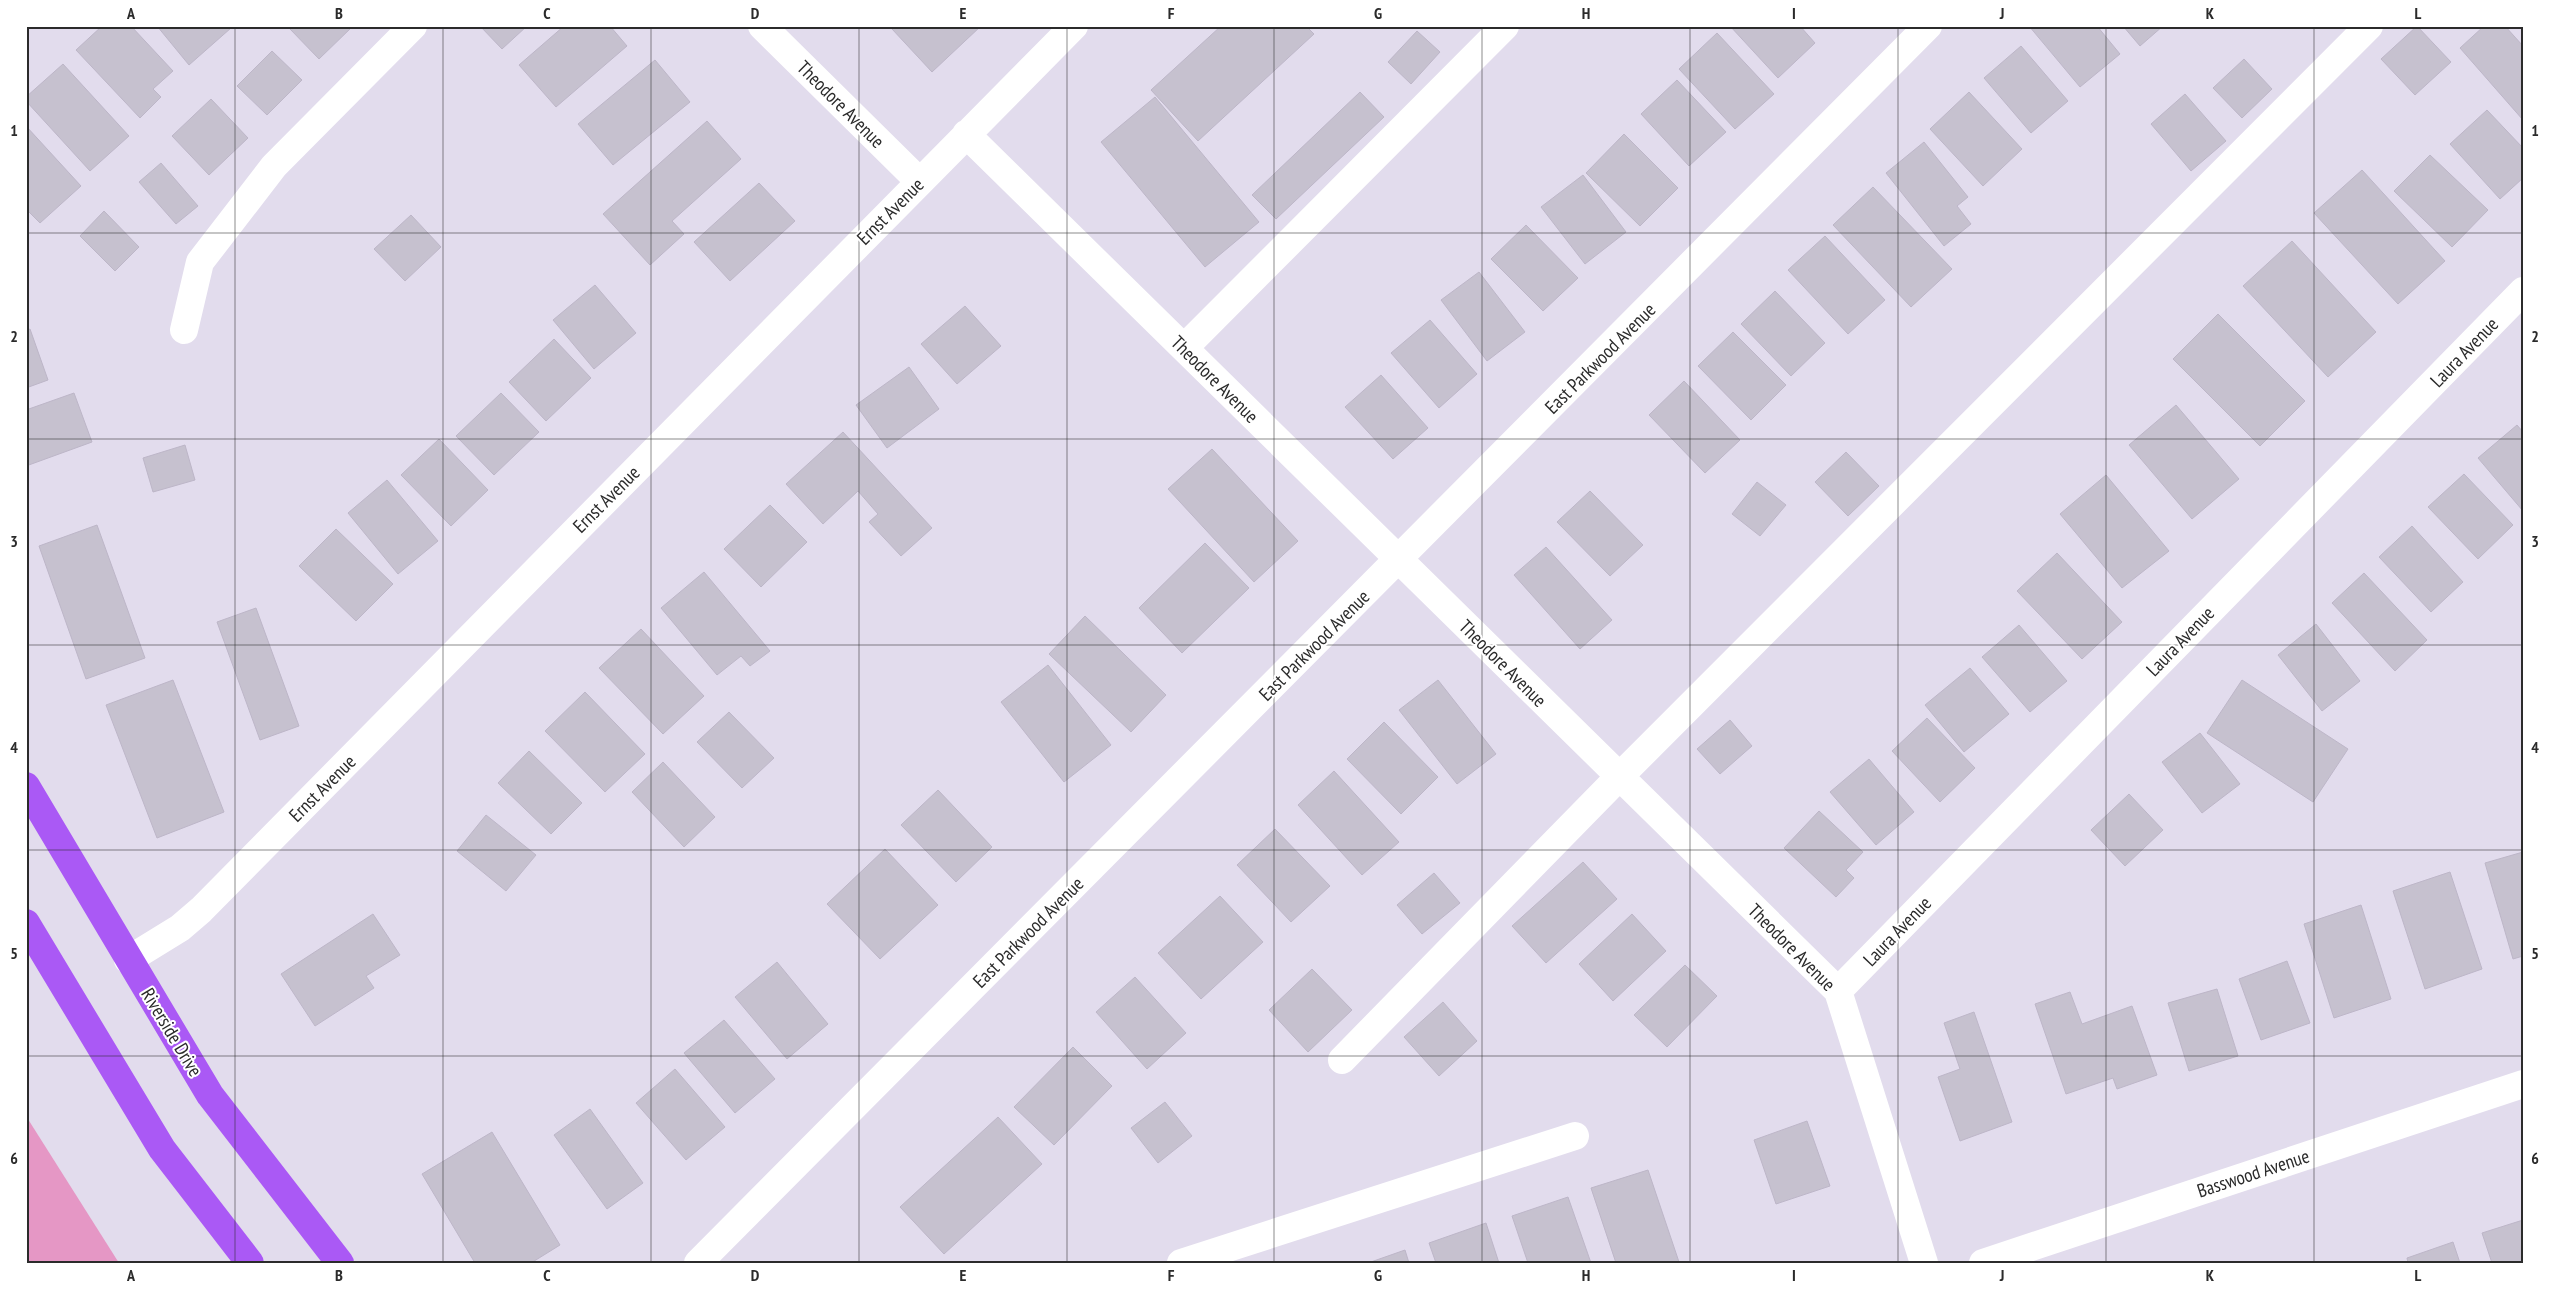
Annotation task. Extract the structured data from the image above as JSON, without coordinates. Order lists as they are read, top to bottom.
{
  "streets": {
    "main road": ["Riverside Drive"],
    "street": [
      "Theodore Avenue",
      "Ernst Avenue",
      "Laura Avenue",
      "East Parkwood Avenue",
      "Basswood Avenue"
    ]
  },
  "crossings": [
    ["Theodore Avenue", "Ernst Avenue"],
    ["Theodore Avenue", "Laura Avenue"],
    ["Theodore Avenue", "East Parkwood Avenue"],
    ["Ernst Avenue", "Riverside Drive"]
  ],
  "grid": {
    "columns": [
      "A",
      "B",
      "C",
      "D",
      "E",
      "F",
      "G",
      "H",
      "I",
      "J",
      "K",
      "L"
    ],
    "rows": [
      "1",
      "2",
      "3",
      "4",
      "5",
      "6"
    ]
  }
}
